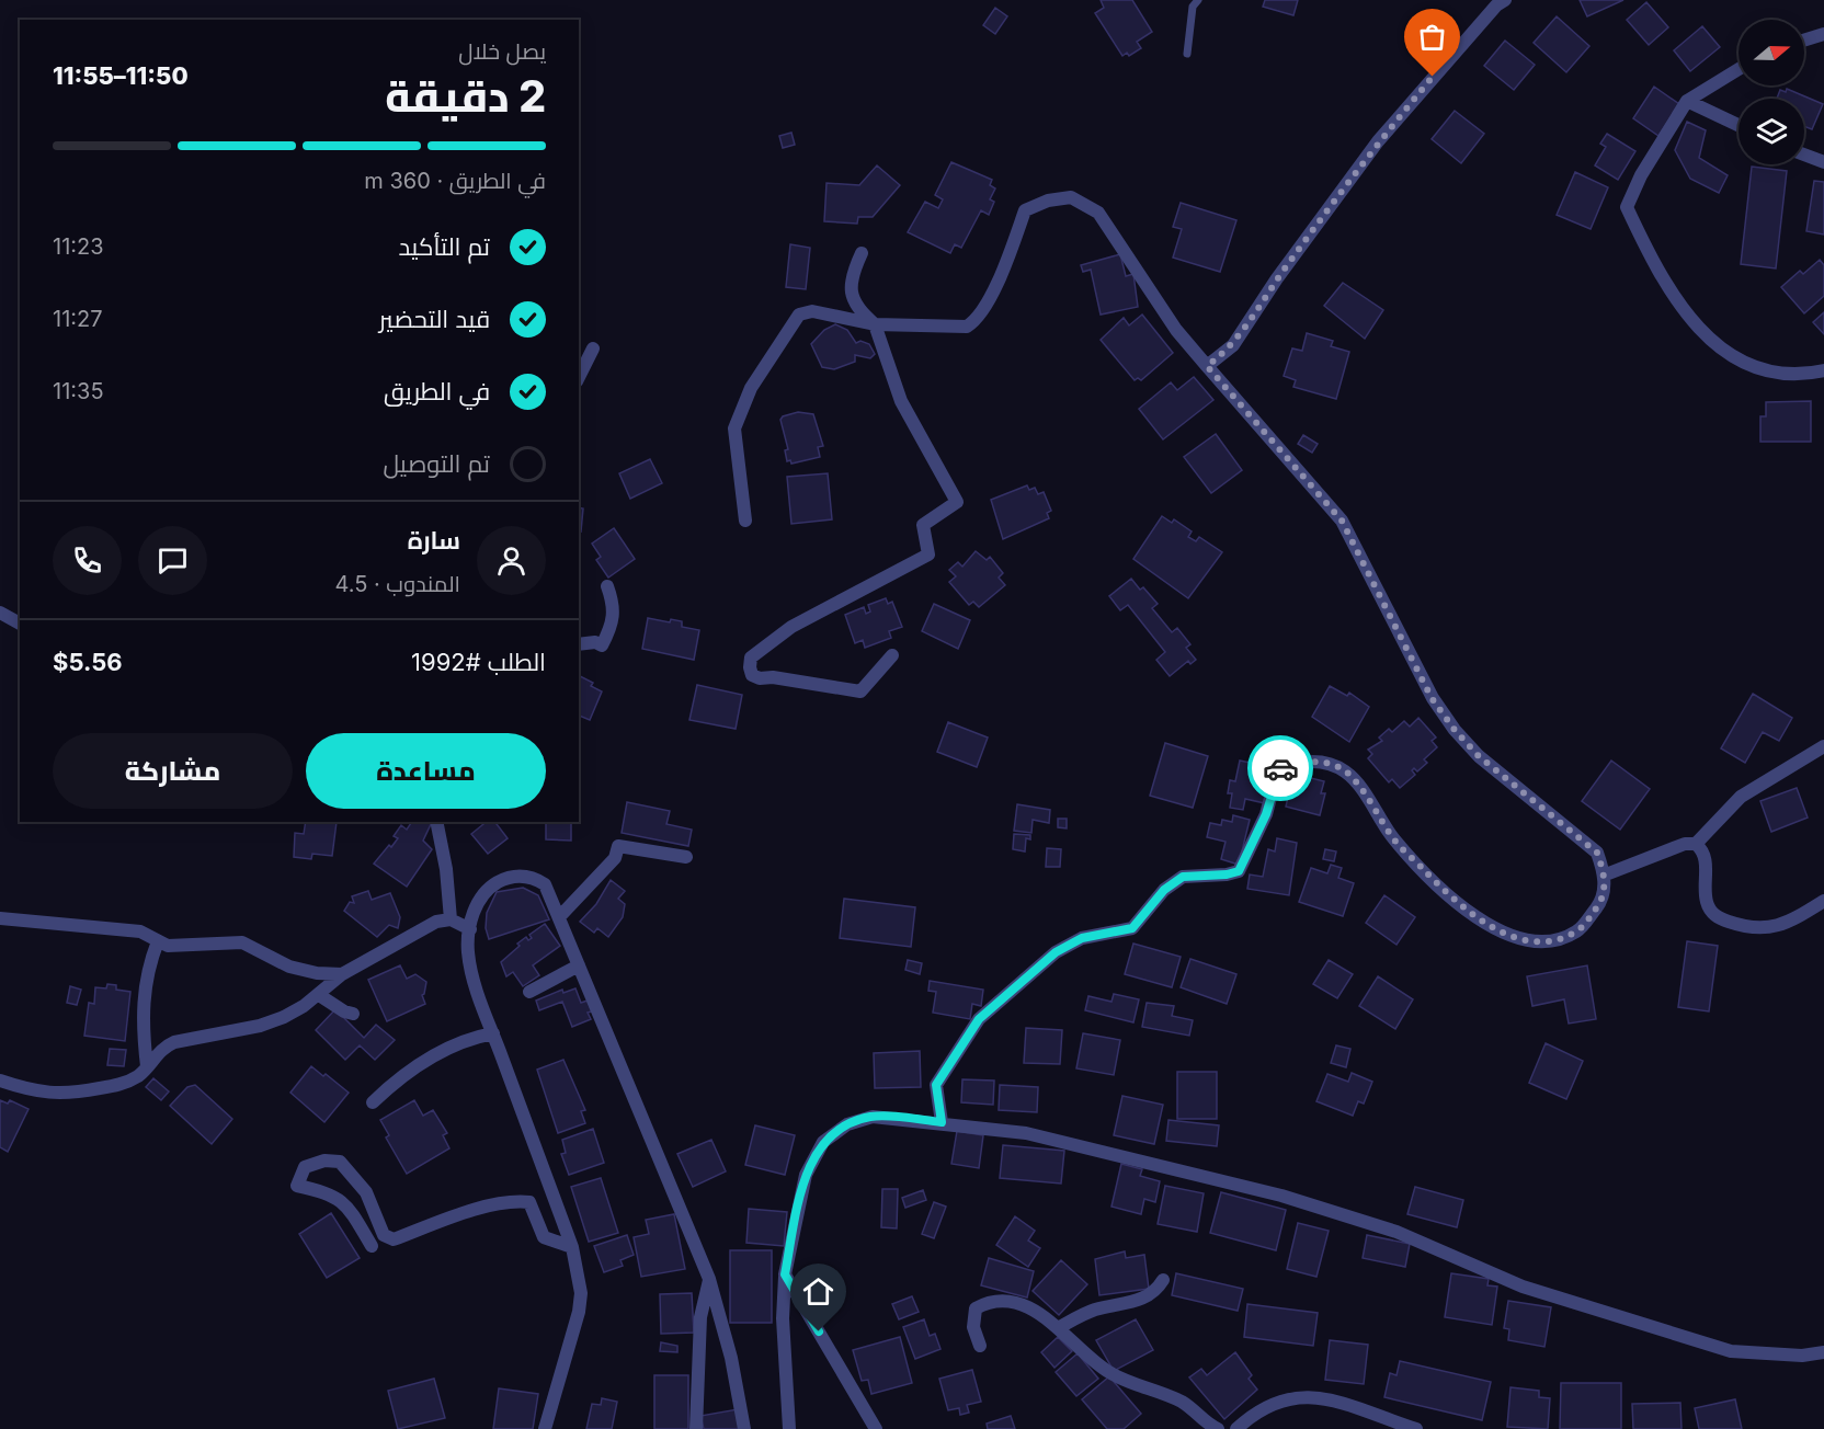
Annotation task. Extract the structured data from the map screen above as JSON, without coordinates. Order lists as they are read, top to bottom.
{
  "north": "right",
  "page": {
    "heading": ["2 دقيقة", "يصل خلال", "11:50–11:55"],
    "panel": [
      "سارة",
      "المندوب · 4.5",
      "الطلب #1992",
      "$5.56"
    ],
    "bar": "في الطريق · 360 m",
    "list": [
      ["تم التأكيد", "11:23"],
      ["قيد التحضير", "11:27"],
      ["في الطريق", "11:35"],
      "تم التوصيل"
    ],
    "buttons": ["مساعدة", "مشاركة"]
  }
}
